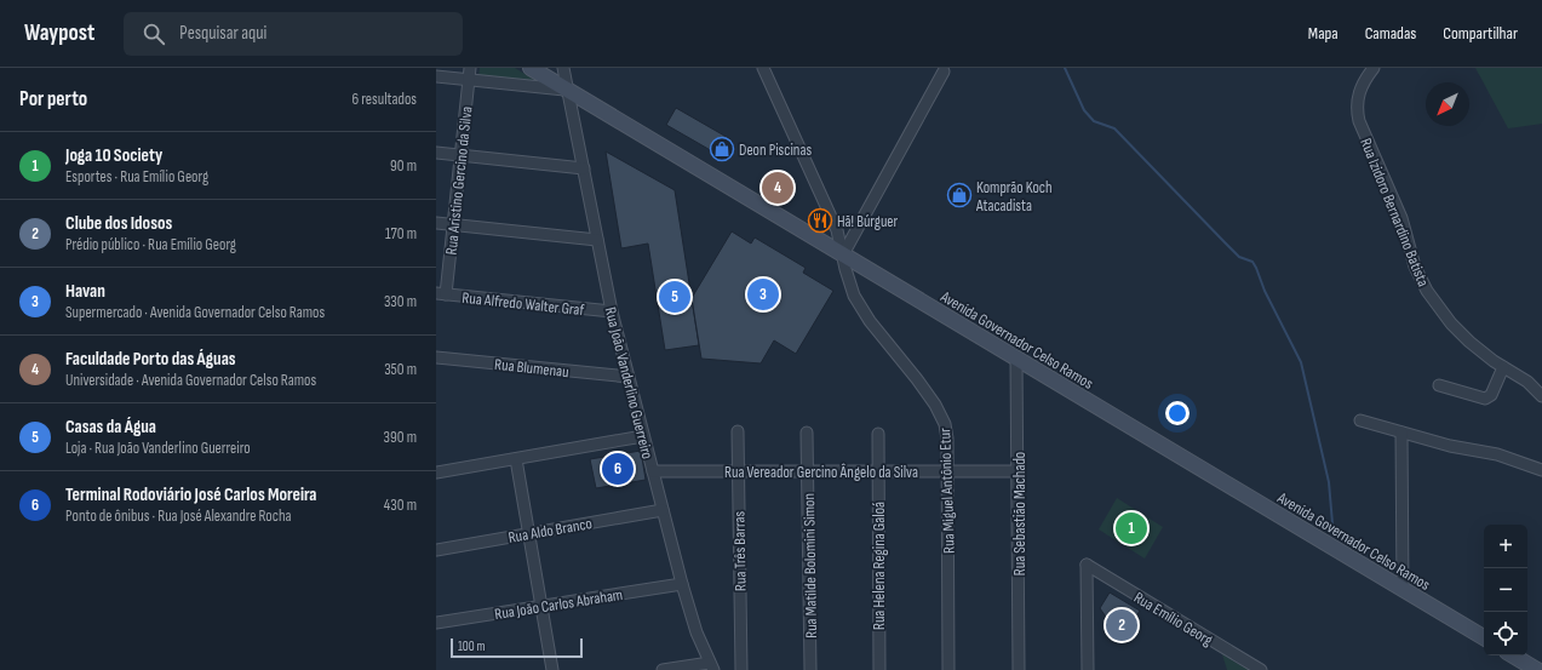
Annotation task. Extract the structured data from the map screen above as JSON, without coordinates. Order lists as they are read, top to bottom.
{
  "streets": {
    "main road": ["Avenida Governador Celso Ramos"],
    "street": [
      "Rua Aristino Gercino da Silva",
      "Rua Izidoro Bernardino Batista",
      "Rua Alfredo Walter Graf",
      "Rua Blumenau",
      "Rua João Vanderlino Guerreiro",
      "Rua Vereador Gercino Ângelo da Silva",
      "Rua Miguel Antônio Etur",
      "Rua Sebastião Machado",
      "Rua Aldo Branco",
      "Rua Três Barras",
      "Rua Matilde Bolomini Simon",
      "Rua Helena Regina Galoá",
      "Rua João Carlos Abraham",
      "Rua Emílio Georg"
    ]
  },
  "crossings": [
    ["Rua Aristino Gercino da Silva", "Rua Alfredo Walter Graf"],
    ["Rua Alfredo Walter Graf", "Rua João Vanderlino Guerreiro"],
    ["Avenida Governador Celso Ramos", "Rua João Vanderlino Guerreiro"],
    ["Avenida Governador Celso Ramos", "Rua Miguel Antônio Etur"],
    ["Avenida Governador Celso Ramos", "Rua Sebastião Machado"],
    ["Rua Blumenau", "Rua João Vanderlino Guerreiro"],
    ["Rua João Vanderlino Guerreiro", "Rua Vereador Gercino Ângelo da Silva"],
    ["Rua João Vanderlino Guerreiro", "Rua Aldo Branco"],
    ["Rua João Vanderlino Guerreiro", "Rua João Carlos Abraham"],
    ["Rua Vereador Gercino Ângelo da Silva", "Rua Miguel Antônio Etur"],
    ["Rua Vereador Gercino Ângelo da Silva", "Rua Sebastião Machado"],
    ["Rua Vereador Gercino Ângelo da Silva", "Rua Três Barras"],
    ["Rua Vereador Gercino Ângelo da Silva", "Rua Matilde Bolomini Simon"],
    ["Rua Vereador Gercino Ângelo da Silva", "Rua Helena Regina Galoá"]
  ],
  "places": {
    "shop": ["Deon Piscinas", "Komprão Koch Atacadista"],
    "restaurant": ["Hã! Búrguer"]
  },
  "scale_bar": "100 m",
  "north": "bottom left",
  "page": {
    "header": "Waypost",
    "search": "Pesquisar aqui",
    "nav": ["Mapa", "Camadas", "Compartilhar"],
    "heading": ["Por perto", "6 resultados"],
    "list": [
      {
        "mark": "1",
        "name": "Joga 10 Society",
        "note": "Esportes · Rua Emílio Georg",
        "value": "90 m"
      },
      {
        "mark": "2",
        "name": "Clube dos Idosos",
        "note": "Prédio público · Rua Emílio Georg",
        "value": "170 m"
      },
      {
        "mark": "3",
        "name": "Havan",
        "note": "Supermercado · Avenida Governador Celso Ramos",
        "value": "330 m"
      },
      {
        "mark": "4",
        "name": "Faculdade Porto das Águas",
        "note": "Universidade · Avenida Governador Celso Ramos",
        "value": "350 m"
      },
      {
        "mark": "5",
        "name": "Casas da Água",
        "note": "Loja · Rua João Vanderlino Guerreiro",
        "value": "390 m"
      },
      {
        "mark": "6",
        "name": "Terminal Rodoviário José Carlos Moreira",
        "note": "Ponto de ônibus · Rua José Alexandre Rocha",
        "value": "430 m"
      }
    ],
    "pins": [
      "4",
      "3",
      "5",
      "6",
      "1",
      "2"
    ],
    "map_buttons": ["+", "−"],
    "scale": "100 m"
  }
}
